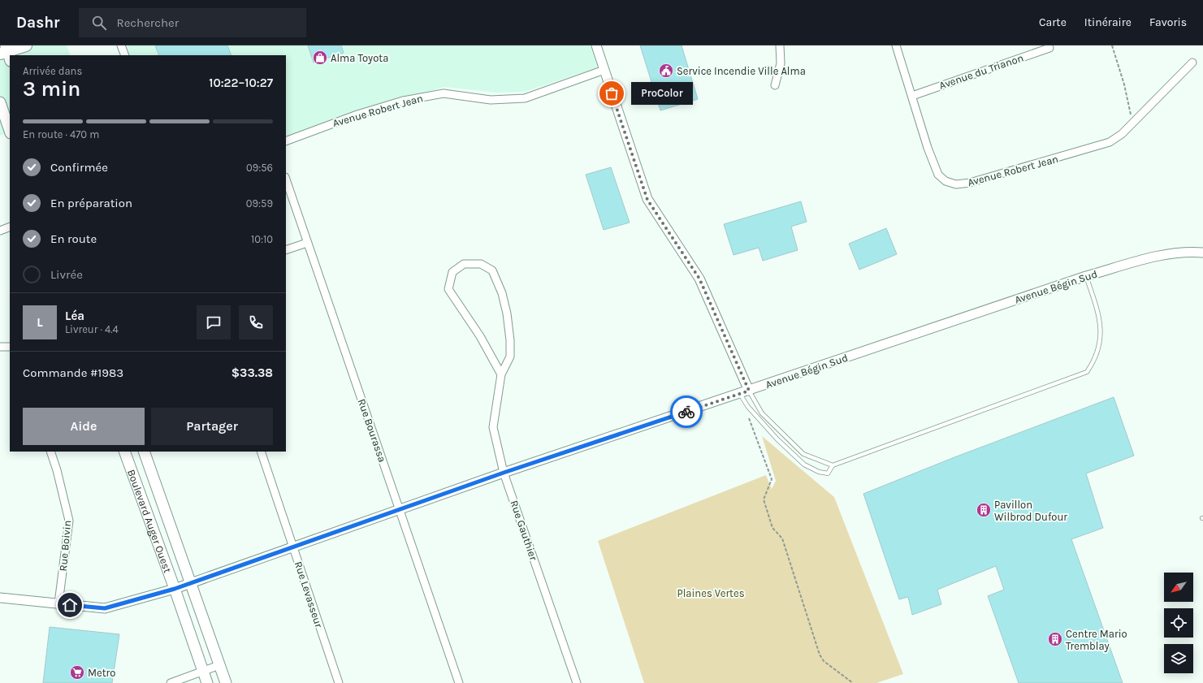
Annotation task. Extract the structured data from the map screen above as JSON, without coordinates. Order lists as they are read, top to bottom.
{
  "streets": {
    "main road": ["Boulevard Auger Ouest"],
    "street": [
      "Avenue du Trianon",
      "Avenue Robert Jean",
      "Avenue Bégin Sud",
      "Rue Bourassa",
      "Rue Gauthier",
      "Rue Boivin",
      "Rue Levasseur"
    ]
  },
  "crossings": [
    ["Avenue du Trianon", "Avenue Robert Jean"],
    ["Avenue Bégin Sud", "Rue Bourassa"],
    ["Avenue Bégin Sud", "Boulevard Auger Ouest"],
    ["Avenue Bégin Sud", "Rue Gauthier"],
    ["Avenue Bégin Sud", "Rue Boivin"],
    ["Avenue Bégin Sud", "Rue Levasseur"]
  ],
  "parks": ["Plaines Vertes"],
  "places": {
    "shop": ["Alma Toyota"],
    "public building": ["Service Incendie Ville Alma"],
    "other": ["ProColor"],
    "building": ["Pavillon Wilbrod Dufour", "Centre Mario Tremblay"],
    "supermarket": ["Metro"]
  },
  "north": "bottom left",
  "page": {
    "header": "Dashr",
    "search": "Rechercher",
    "nav": ["Carte", "Itinéraire", "Favoris"],
    "heading": ["3 min", "Arrivée dans", "10:22–10:27"],
    "panel": [
      "Léa",
      "Livreur · 4.4",
      "Commande #1983",
      "$33.38"
    ],
    "bubble": "ProColor",
    "bar": "En route · 470 m",
    "list": [
      ["Confirmée", "09:56"],
      ["En préparation", "09:59"],
      ["En route", "10:10"],
      "Livrée"
    ],
    "round": "L",
    "buttons": ["Aide", "Partager"]
  }
}
